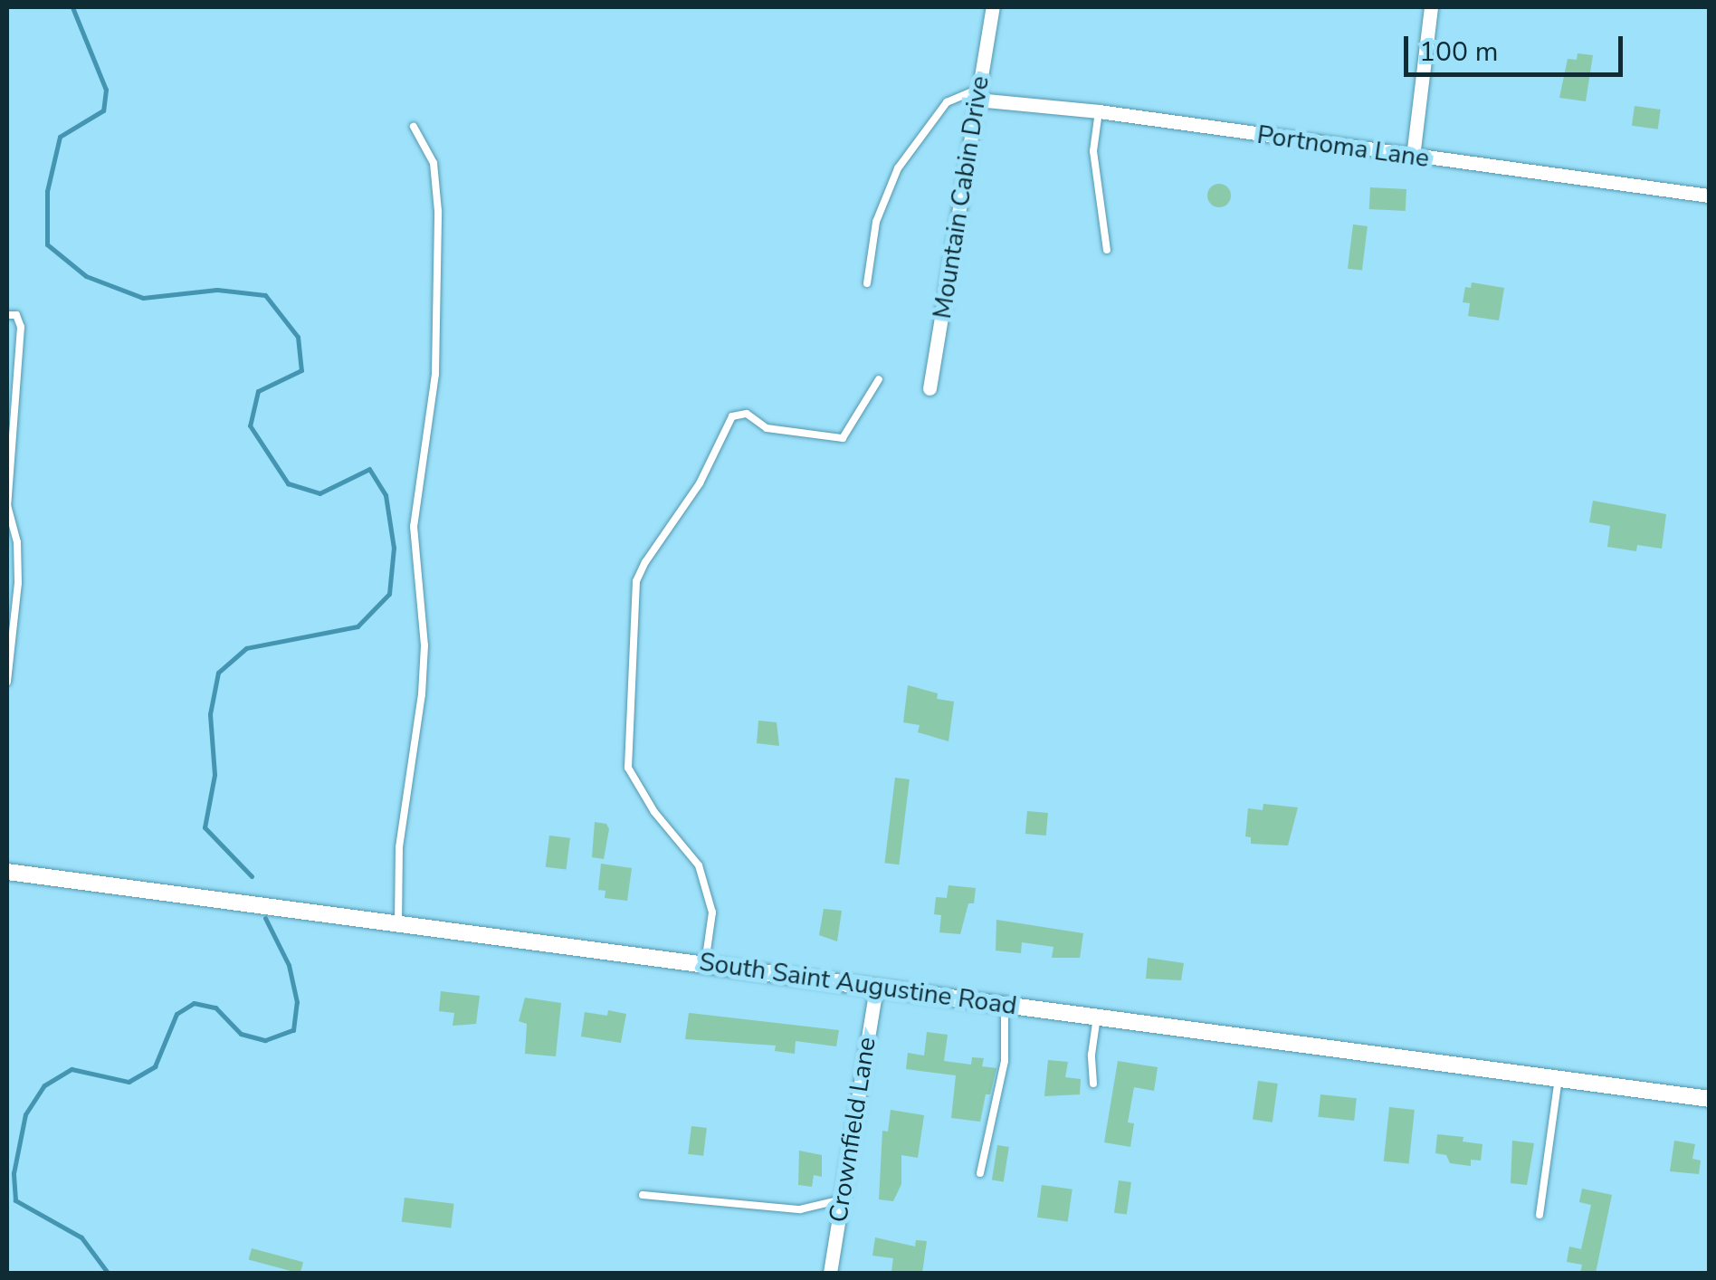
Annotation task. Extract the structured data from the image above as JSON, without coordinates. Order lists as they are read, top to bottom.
{
  "streets": {
    "street": [
      "Portnoma Lane",
      "Mountain Cabin Drive",
      "South Saint Augustine Road",
      "Crownfield Lane"
    ]
  },
  "crossings": [
    ["Portnoma Lane", "Mountain Cabin Drive"],
    ["South Saint Augustine Road", "Crownfield Lane"]
  ],
  "scale_bar": "100 m"
}
